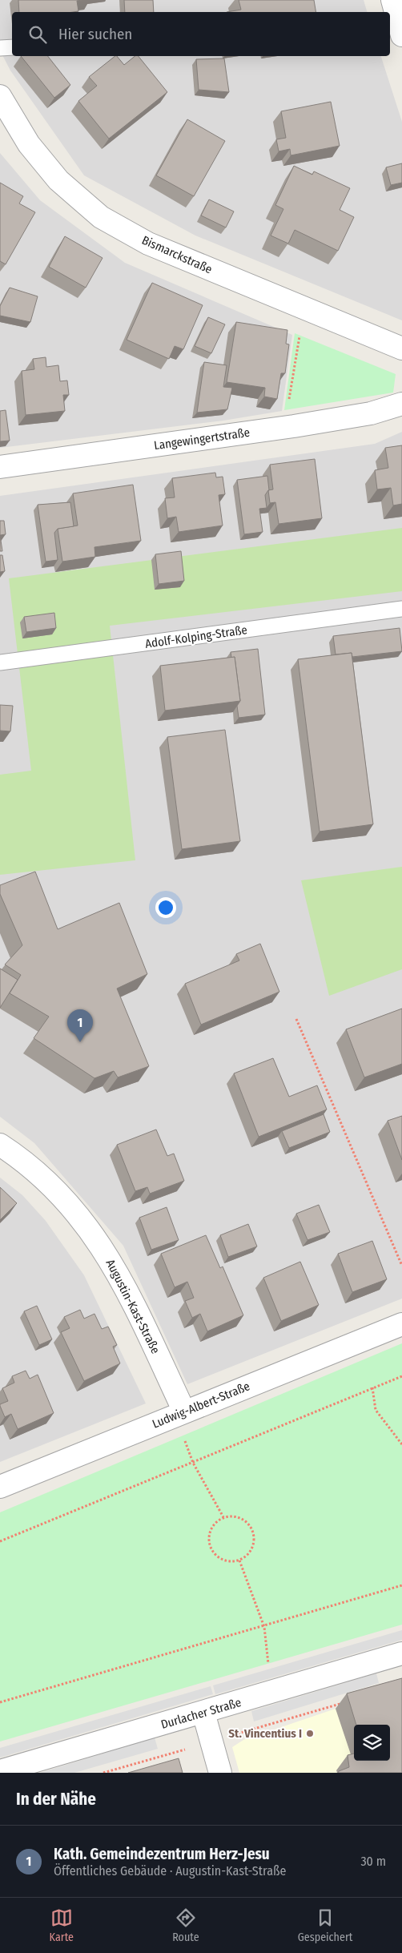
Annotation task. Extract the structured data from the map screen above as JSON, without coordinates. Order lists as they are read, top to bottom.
{
  "streets": {
    "street": [
      "Bismarckstraße",
      "Langewingertstraße",
      "Augustin-Kast-Straße",
      "Ludwig-Albert-Straße",
      "Durlacher Straße"
    ],
    "lane": ["Adolf-Kolping-Straße"]
  },
  "crossings": [
    ["Augustin-Kast-Straße", "Ludwig-Albert-Straße"]
  ],
  "places": ["St. Vincentius I"],
  "page": {
    "search": "Hier suchen",
    "pins": "1",
    "heading": "In der Nähe",
    "list": [
      {
        "mark": "1",
        "name": "Kath. Gemeindezentrum Herz-Jesu",
        "note": "Öffentliches Gebäude · Augustin-Kast-Straße",
        "value": "30 m"
      }
    ],
    "nav": ["Karte", "Route", "Gespeichert"]
  }
}
